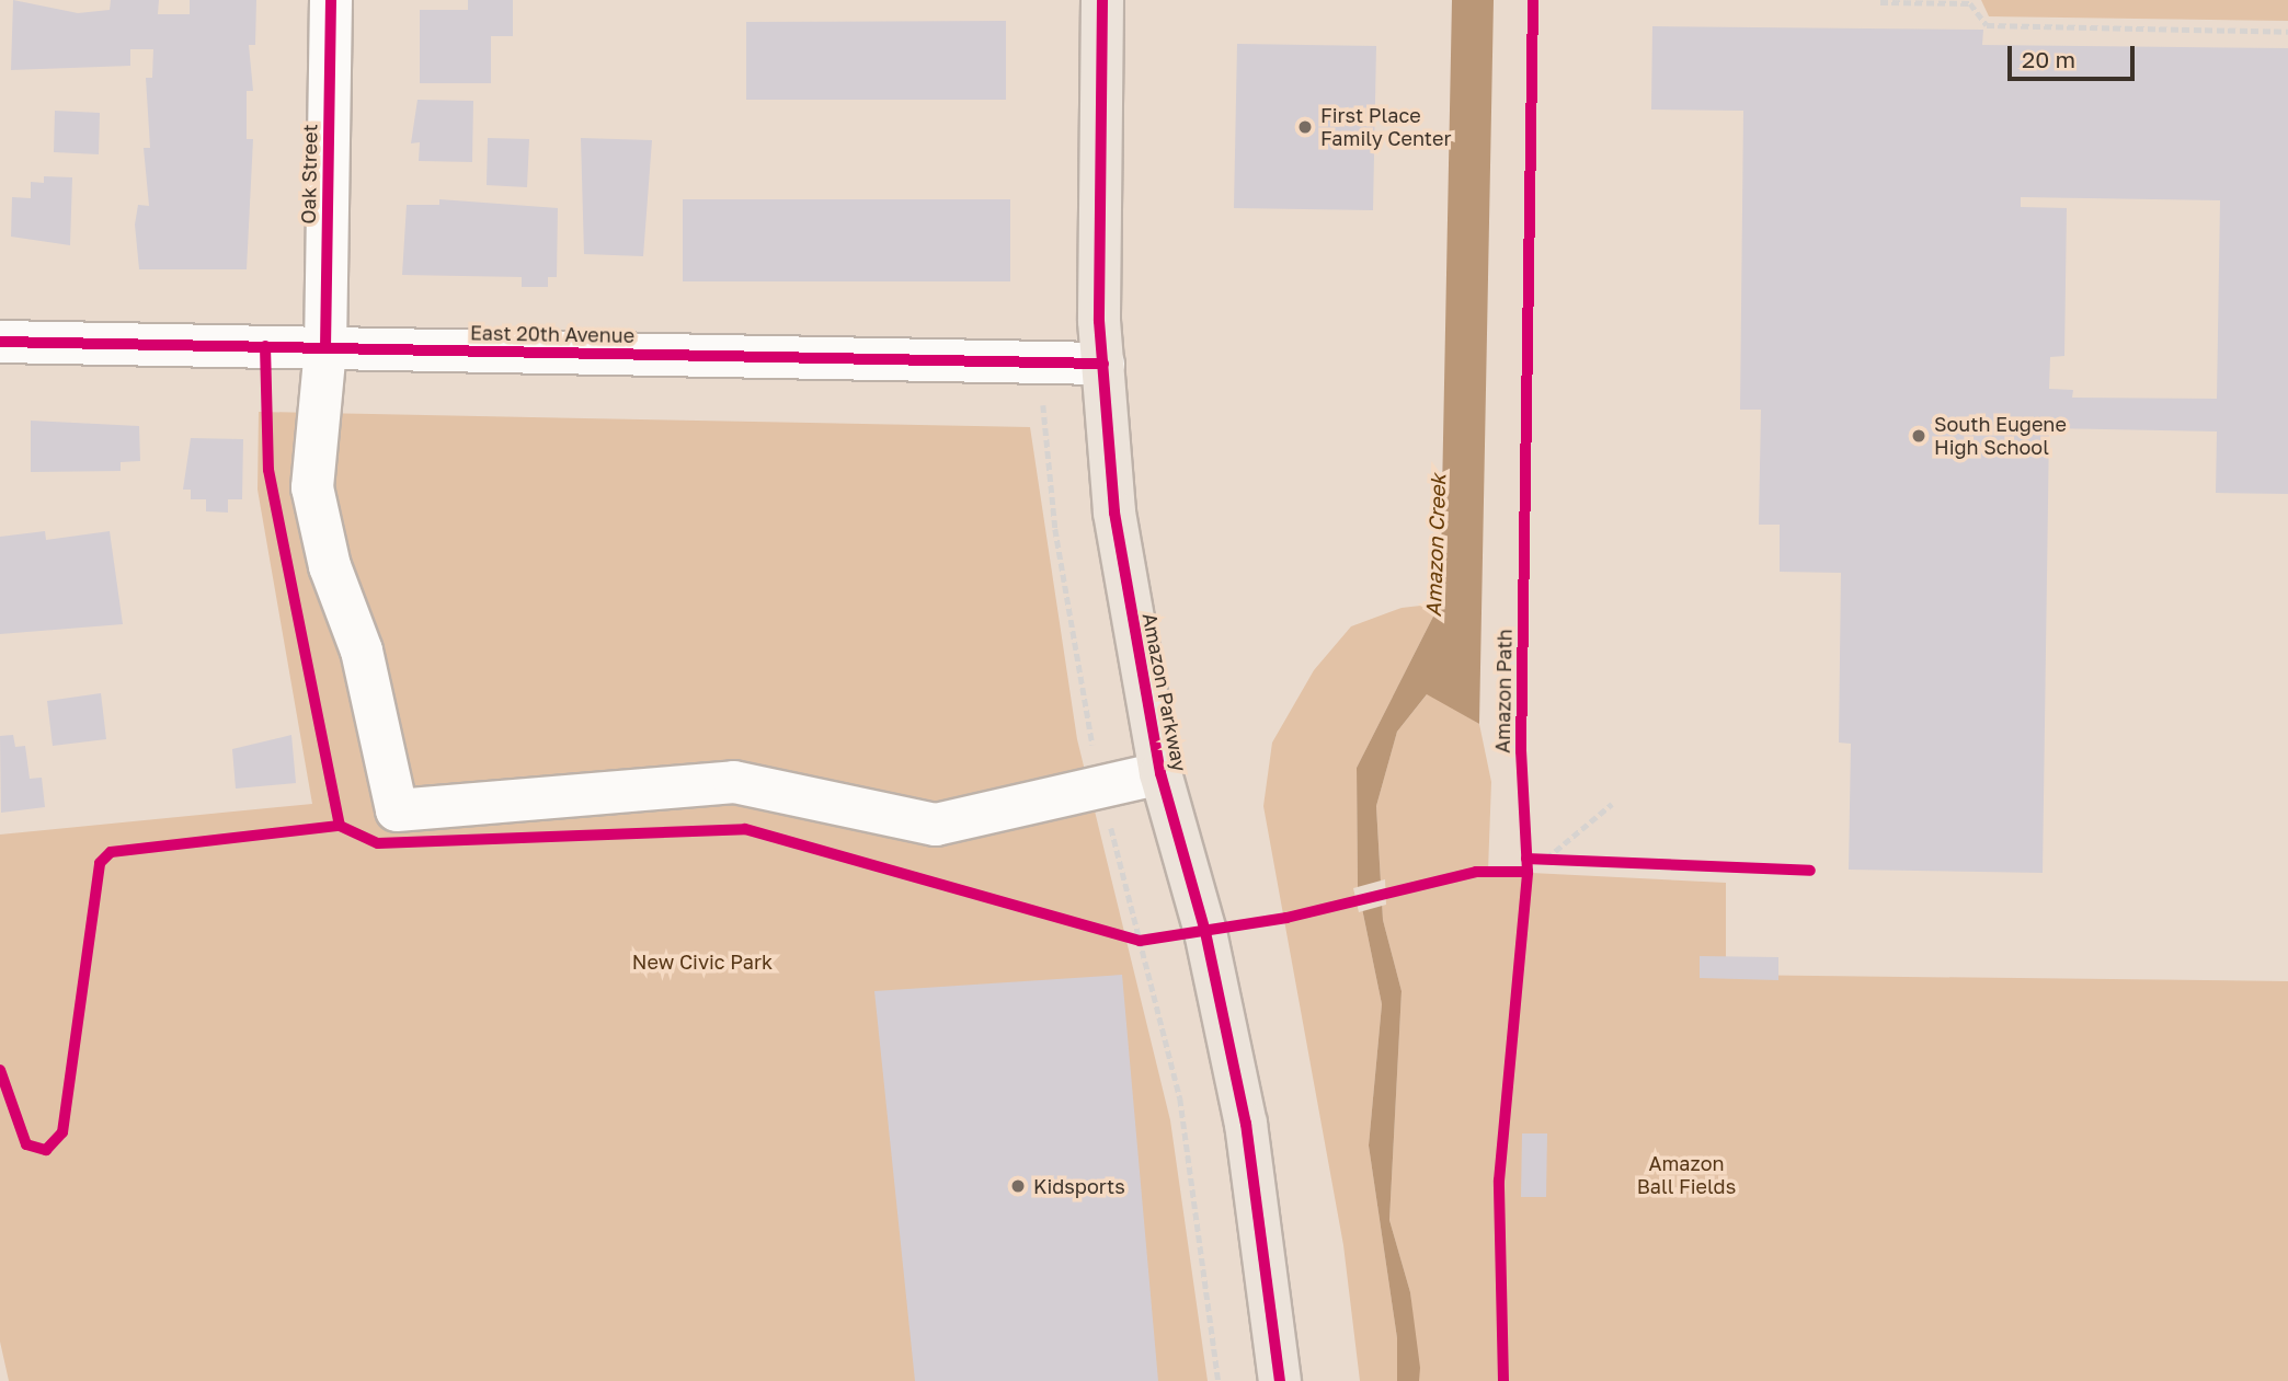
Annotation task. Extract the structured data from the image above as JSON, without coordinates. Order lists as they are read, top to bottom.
{
  "streets": {
    "main road": ["Amazon Parkway"],
    "street": ["Oak Street", "East 20th Avenue"],
    "cycle path": ["Amazon Path"]
  },
  "crossings": [
    ["Oak Street", "East 20th Avenue"],
    ["East 20th Avenue", "Amazon Parkway"]
  ],
  "water": ["Amazon Creek"],
  "parks": ["New Civic Park", "Amazon Ball Fields"],
  "places": ["First Place Family Center", "South Eugene High School", "Kidsports"],
  "scale_bar": "20 m"
}
